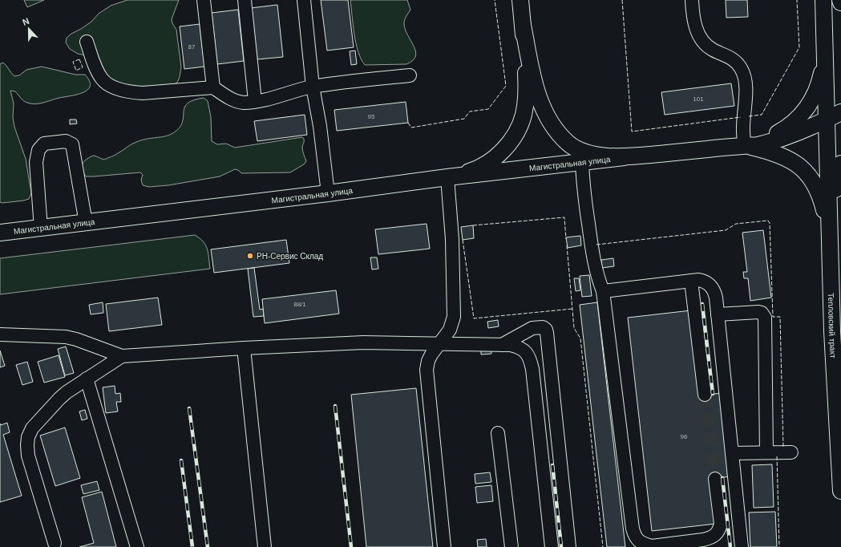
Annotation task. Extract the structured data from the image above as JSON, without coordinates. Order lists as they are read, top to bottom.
{
  "streets": {
    "main road": ["Магистральная улица", "Тепловский тракт"]
  },
  "places": ["РН-Сервис Cклад"],
  "house_numbers": [
    "87",
    "101",
    "95",
    "88/1",
    "96"
  ],
  "north": "top"
}
